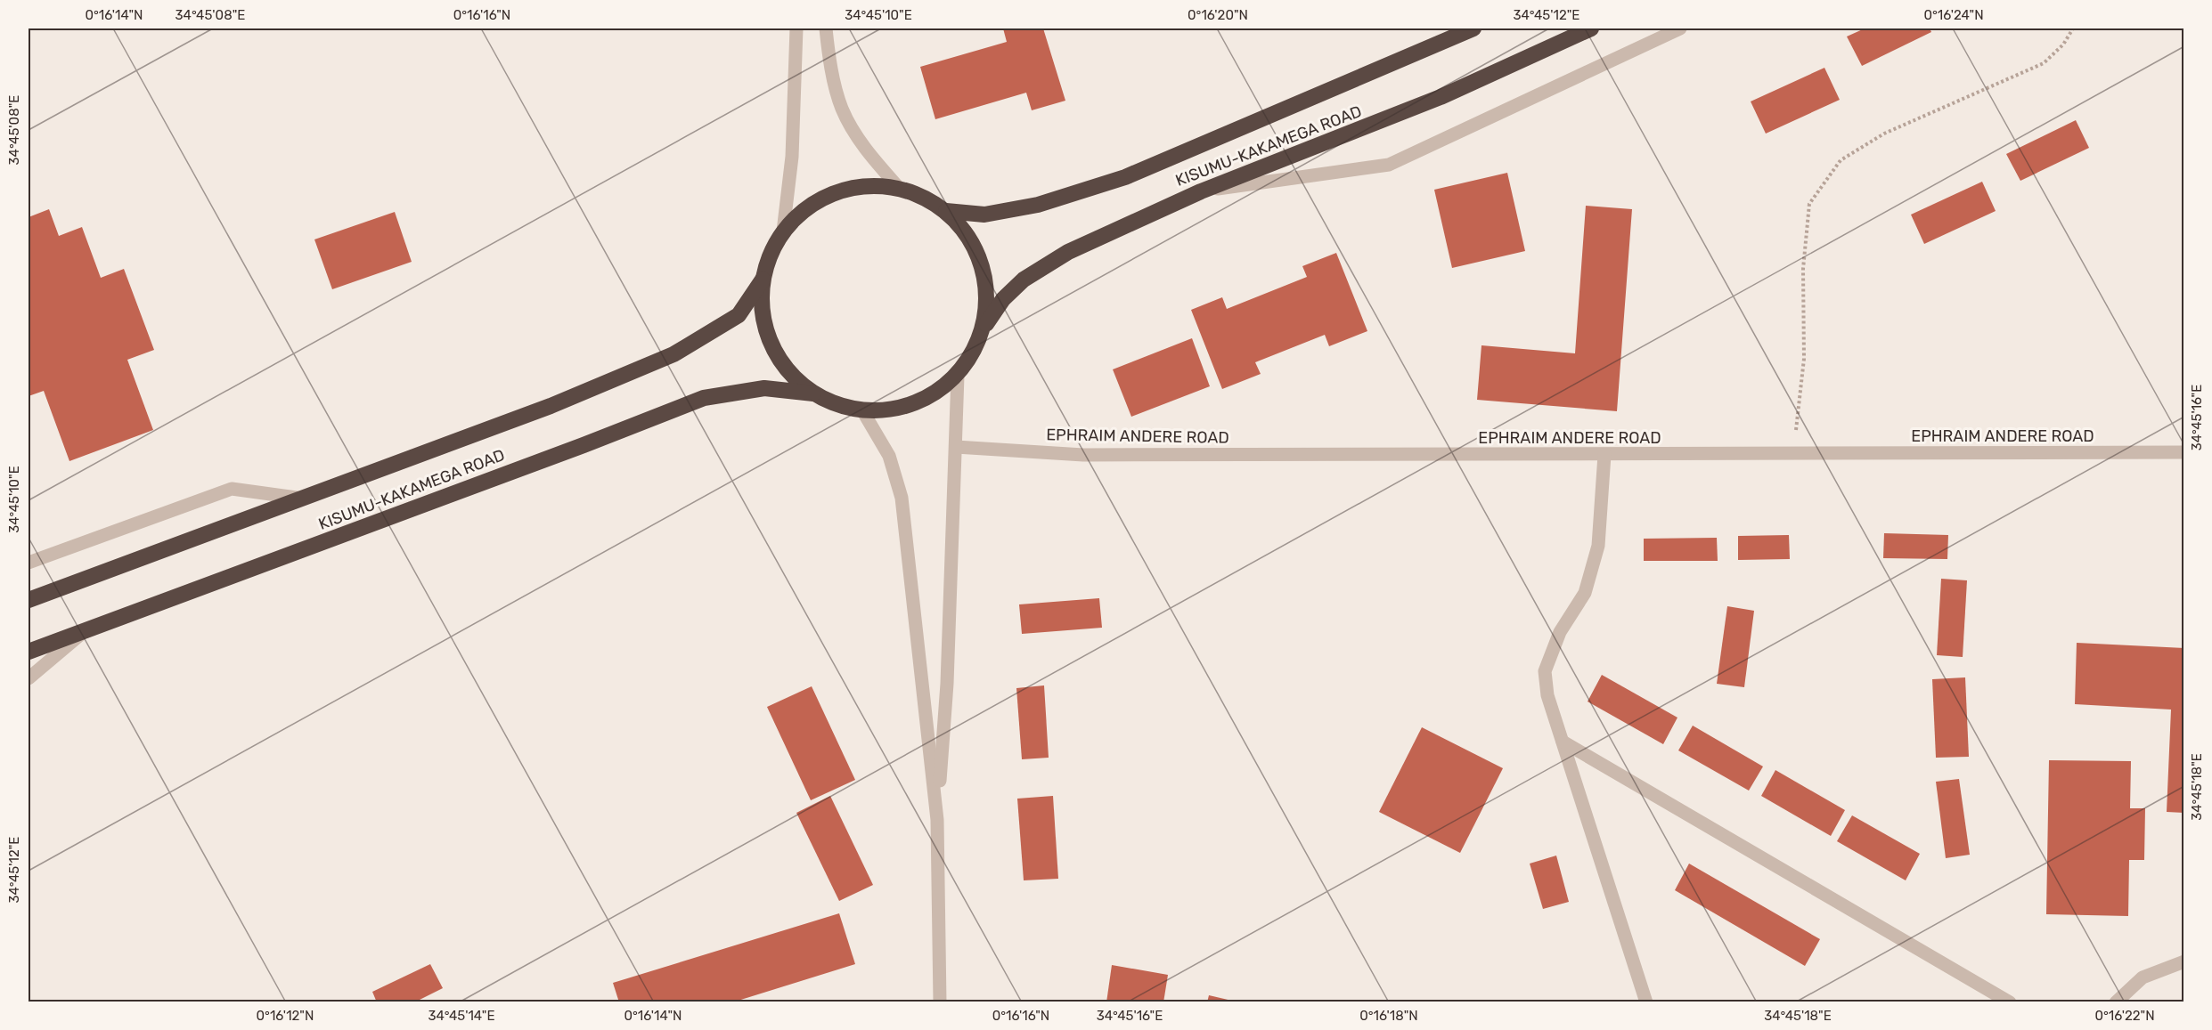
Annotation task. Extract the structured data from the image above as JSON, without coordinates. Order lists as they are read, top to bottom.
{
  "streets": {
    "highway": ["KISUMU-KAKAMEGA ROAD"],
    "street": ["EPHRAIM ANDERE ROAD"]
  },
  "coordinates": [
    "0°16'14\"N",
    "34°45'08\"E",
    "0°16'16\"N",
    "34°45'10\"E",
    "0°16'20\"N",
    "34°45'12\"E",
    "0°16'24\"N",
    "34°45'16\"E",
    "34°45'18\"E",
    "0°16'12\"N",
    "34°45'14\"E",
    "0°16'18\"N",
    "0°16'22\"N"
  ]
}
